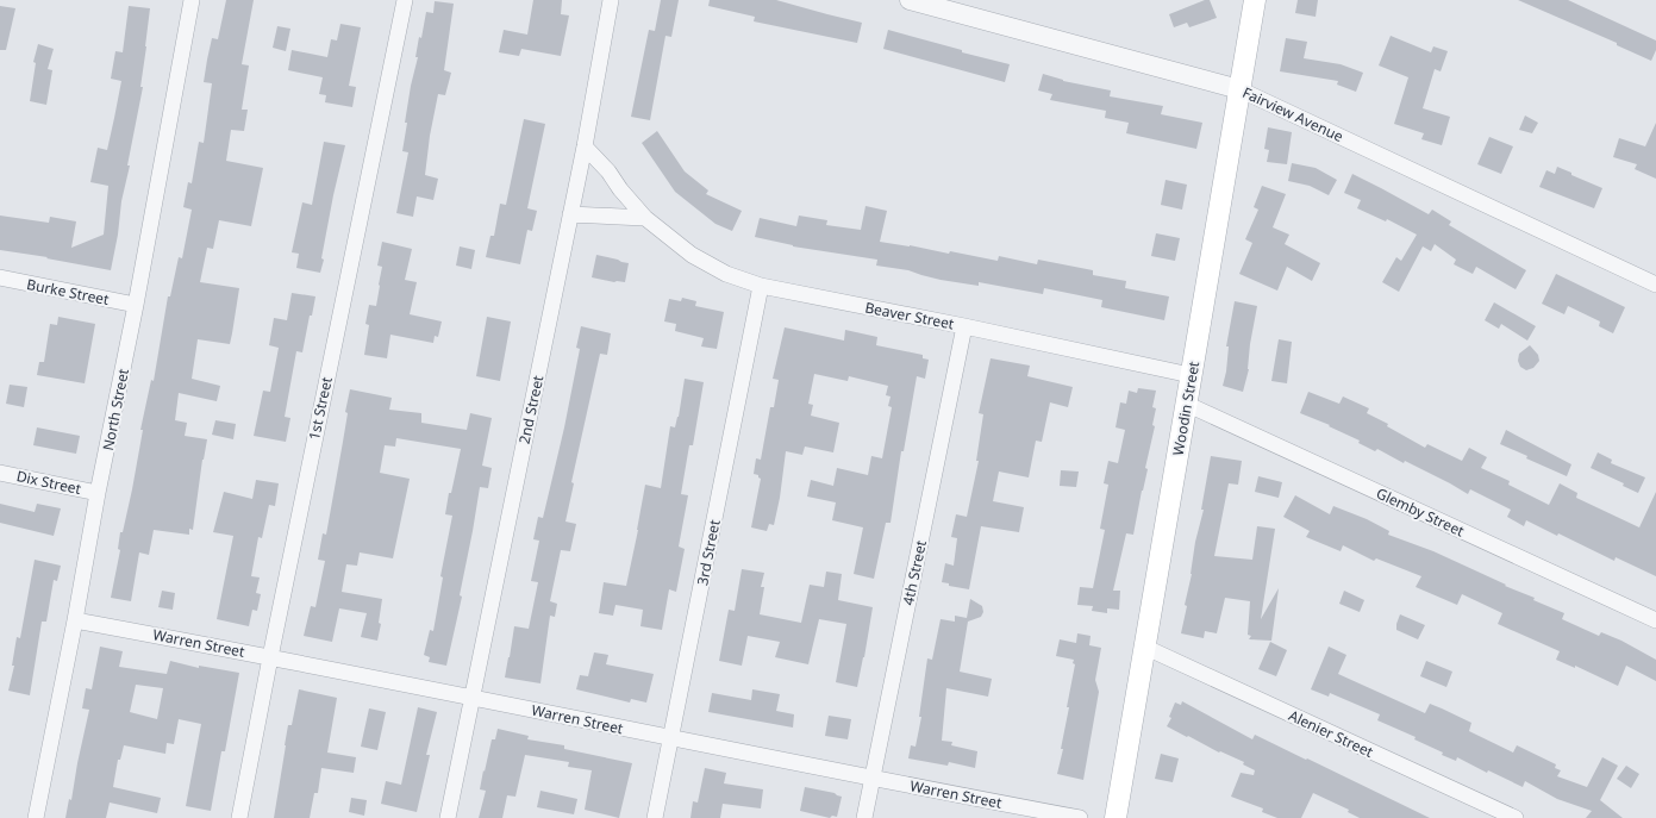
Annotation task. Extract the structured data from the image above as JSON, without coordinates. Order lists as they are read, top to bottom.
{
  "streets": {
    "main road": ["Woodin Street"],
    "street": [
      "Fairview Avenue",
      "Burke Street",
      "Beaver Street",
      "1st Street",
      "North Street",
      "2nd Street",
      "Dix Street",
      "Glemby Street",
      "3rd Street",
      "4th Street",
      "Warren Street",
      "Alenier Street"
    ]
  },
  "crossings": [
    ["Fairview Avenue", "Woodin Street"],
    ["Burke Street", "North Street"],
    ["Beaver Street", "Woodin Street"],
    ["Beaver Street", "2nd Street"],
    ["Beaver Street", "3rd Street"],
    ["Beaver Street", "4th Street"],
    ["1st Street", "Warren Street"],
    ["Woodin Street", "Glemby Street"],
    ["Woodin Street", "Alenier Street"],
    ["North Street", "Dix Street"],
    ["North Street", "Warren Street"],
    ["2nd Street", "Warren Street"],
    ["3rd Street", "Warren Street"],
    ["4th Street", "Warren Street"]
  ]
}
